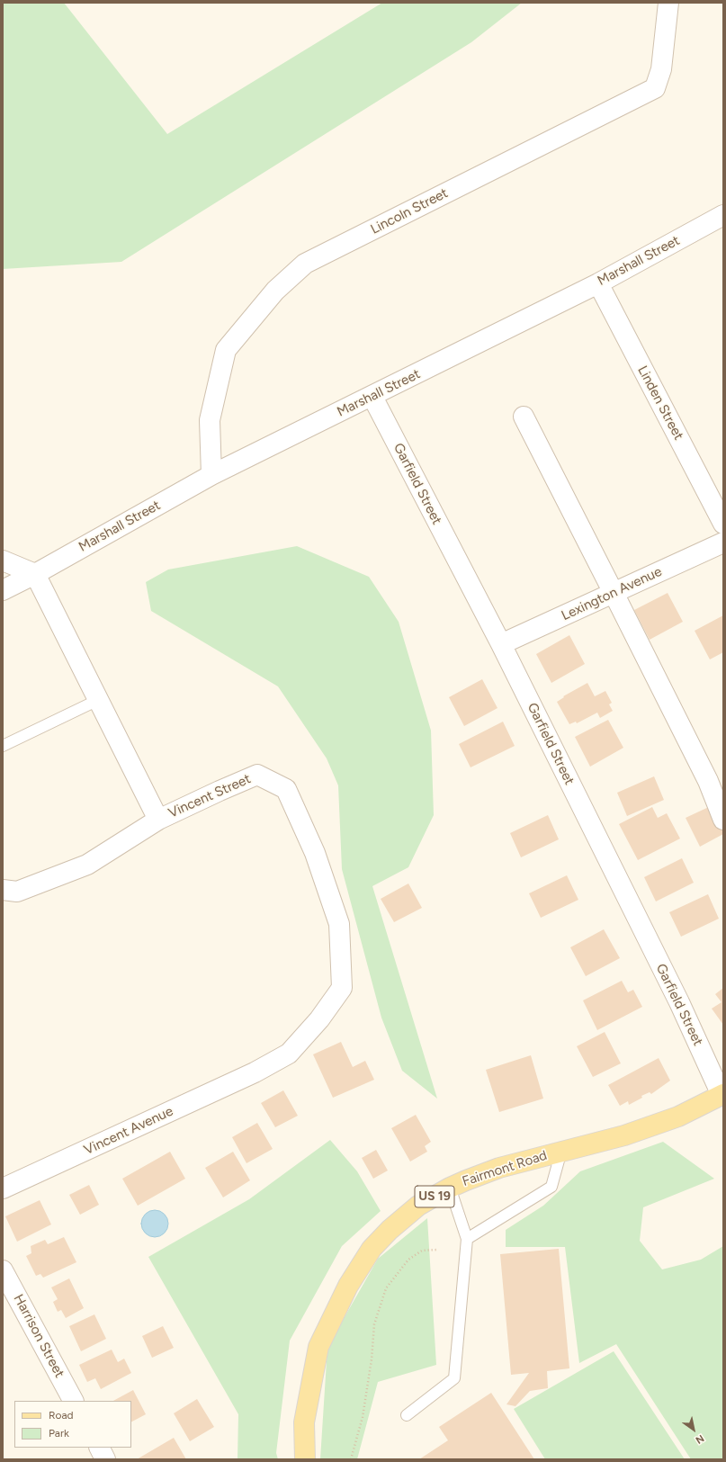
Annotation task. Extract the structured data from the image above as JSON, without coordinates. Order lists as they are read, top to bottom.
{
  "streets": {
    "main road": ["Fairmont Road", "US 19"],
    "street": [
      "Lincoln Street",
      "Marshall Street",
      "Linden Street",
      "Garfield Street",
      "Lexington Avenue",
      "Vincent Street",
      "Vincent Avenue",
      "Harrison Street"
    ]
  },
  "crossings": [
    ["Lincoln Street", "Marshall Street"],
    ["Marshall Street", "Linden Street"],
    ["Marshall Street", "Garfield Street"],
    ["Marshall Street", "Vincent Street"],
    ["Garfield Street", "Lexington Avenue"],
    ["Garfield Street", "Fairmont Road"],
    ["Vincent Street", "Vincent Avenue"]
  ],
  "legend": ["Road", "Park"],
  "north": "bottom right"
}
